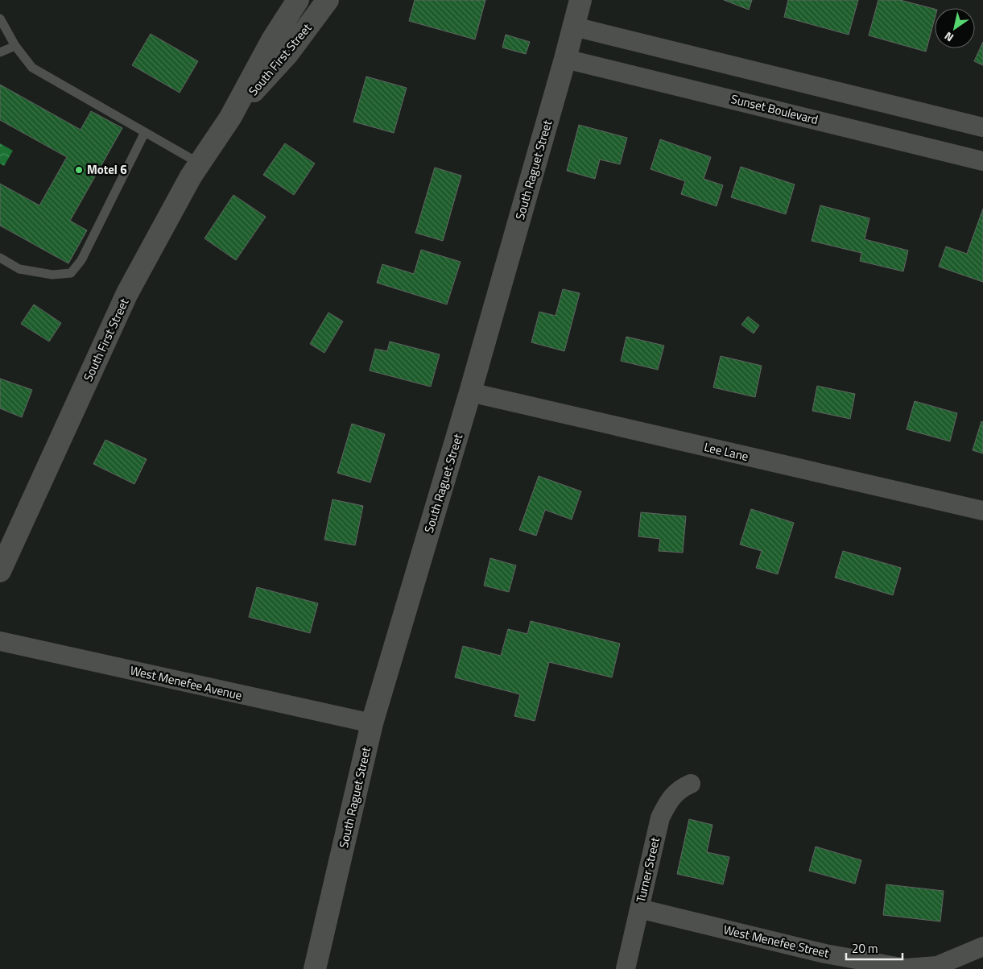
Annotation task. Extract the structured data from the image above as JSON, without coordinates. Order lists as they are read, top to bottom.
{
  "streets": {
    "street": [
      "South First Street",
      "Sunset Boulevard",
      "South Raguet Street",
      "Lee Lane",
      "West Menefee Avenue",
      "Turner Street",
      "West Menefee Street"
    ]
  },
  "crossings": [
    ["Sunset Boulevard", "South Raguet Street"],
    ["South Raguet Street", "Lee Lane"],
    ["South Raguet Street", "West Menefee Avenue"],
    ["Turner Street", "West Menefee Street"]
  ],
  "places": ["Motel 6"],
  "scale_bar": "20 m",
  "north": "bottom left"
}
